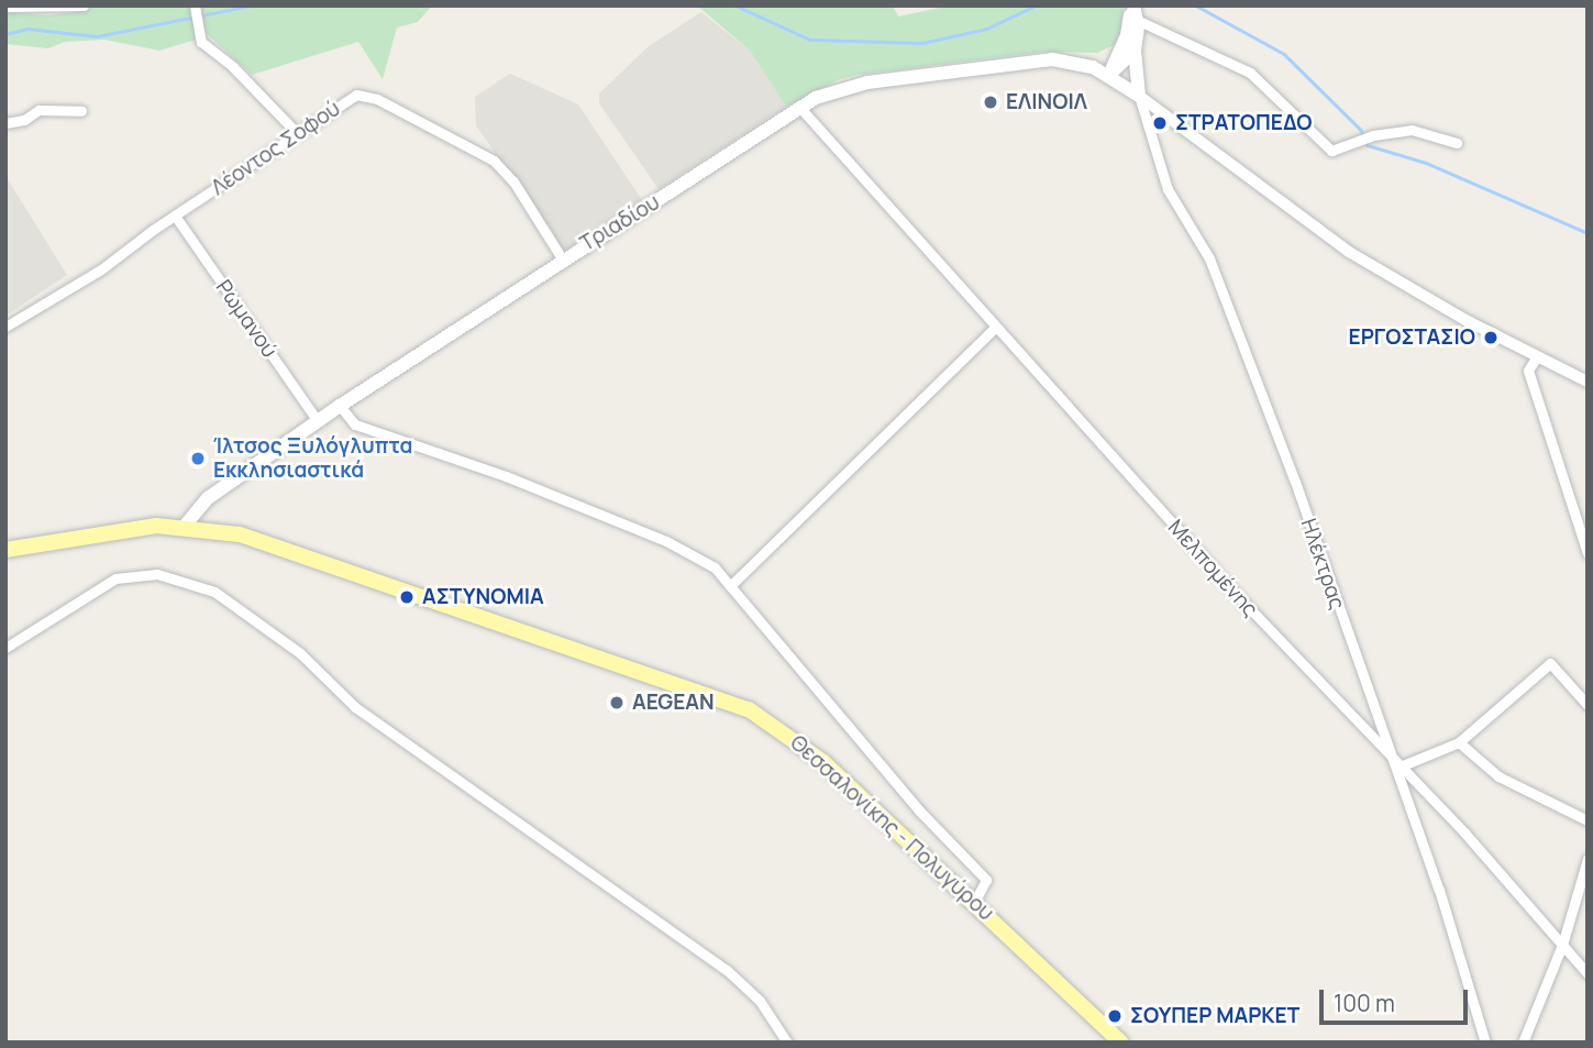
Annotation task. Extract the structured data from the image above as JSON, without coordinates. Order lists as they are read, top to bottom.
{
  "streets": {
    "main road": ["Τριαδίου", "Θεσσαλονίκης - Πολυγύρου"],
    "street": [
      "Λέοντος Σοφού",
      "Ρωμανού",
      "Ηλέκτρας",
      "Μελπομένης"
    ]
  },
  "crossings": [
    ["Λέοντος Σοφού", "Τριαδίου"],
    ["Λέοντος Σοφού", "Ρωμανού"],
    ["Τριαδίου", "Ρωμανού"],
    ["Τριαδίου", "Ηλέκτρας"],
    ["Τριαδίου", "Μελπομένης"],
    ["Τριαδίου", "Θεσσαλονίκης - Πολυγύρου"],
    ["Ηλέκτρας", "Μελπομένης"]
  ],
  "places": [
    "ΕΛΙΝΟΙΛ",
    "ΣΤΡΑΤΟΠΕΔΟ",
    "ΕΡΓΟΣΤΑΣΙΟ",
    "Ίλτσος Ξυλόγλυπτα Εκκλησιαστικά",
    "ΑΣΤΥΝΟΜΙΑ",
    "AEGEAN",
    "ΣΟΥΠΕΡ ΜΑΡΚΕΤ"
  ],
  "scale_bar": "100 m"
}
